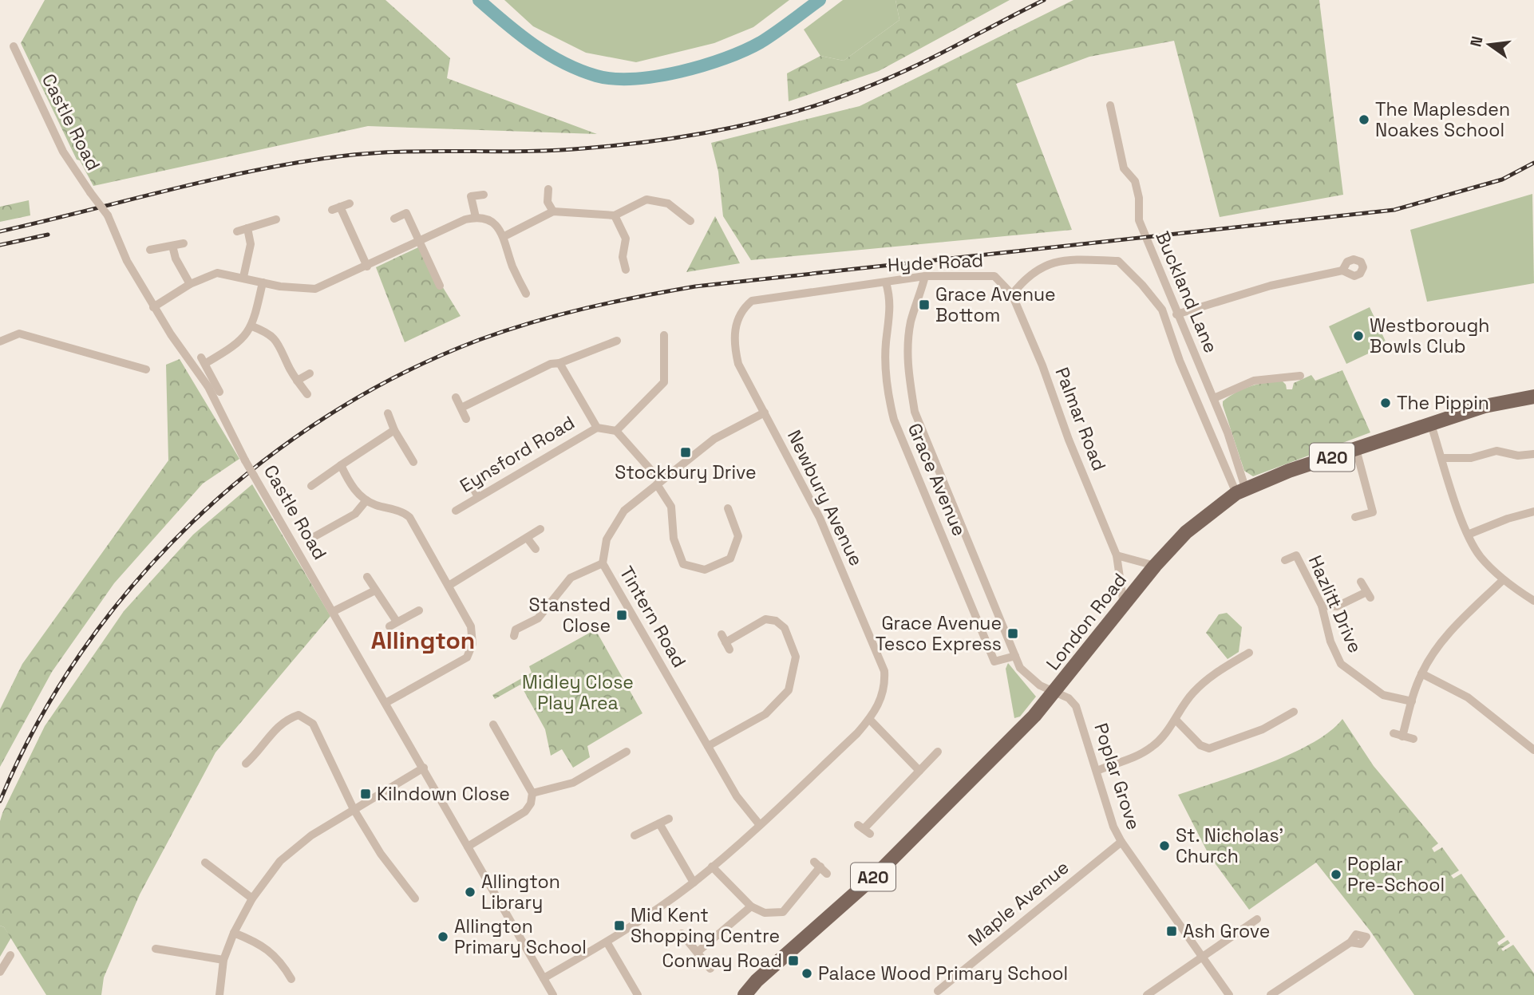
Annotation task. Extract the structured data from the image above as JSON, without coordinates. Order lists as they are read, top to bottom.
{
  "streets": {
    "main road": ["A20", "London Road"],
    "street": [
      "Castle Road",
      "Hyde Road",
      "Buckland Lane",
      "Palmar Road",
      "Eynsford Road",
      "Grace Avenue",
      "Newbury Avenue",
      "Hazlitt Drive",
      "Tintern Road",
      "Poplar Grove",
      "Maple Avenue"
    ]
  },
  "crossings": [
    ["Castle Road", "Newbury Avenue"],
    ["Hyde Road", "Buckland Lane"],
    ["Hyde Road", "Palmar Road"],
    ["Hyde Road", "Grace Avenue"],
    ["Hyde Road", "Newbury Avenue"],
    ["Buckland Lane", "Palmar Road"],
    ["Buckland Lane", "London Road"],
    ["Palmar Road", "London Road"],
    ["Grace Avenue", "London Road"],
    ["Grace Avenue", "Poplar Grove"],
    ["Newbury Avenue", "Tintern Road"],
    ["London Road", "Poplar Grove"],
    ["Poplar Grove", "Maple Avenue"]
  ],
  "districts": ["Allington"],
  "parks": ["Midley Close Play Area"],
  "places": {
    "other": [
      "The Maplesden Noakes School",
      "Westborough Bowls Club",
      "The Pippin",
      "St. Nicholas' Church",
      "Poplar Pre-School",
      "Allington Library",
      "Allington Primary School",
      "Palace Wood Primary School"
    ],
    "transit": [
      "Grace Avenue Bottom",
      "Stockbury Drive",
      "Stansted Close",
      "Grace Avenue Tesco Express",
      "Kilndown Close",
      "Mid Kent Shopping Centre",
      "Ash Grove",
      "Conway Road"
    ]
  },
  "north": "left"
}
